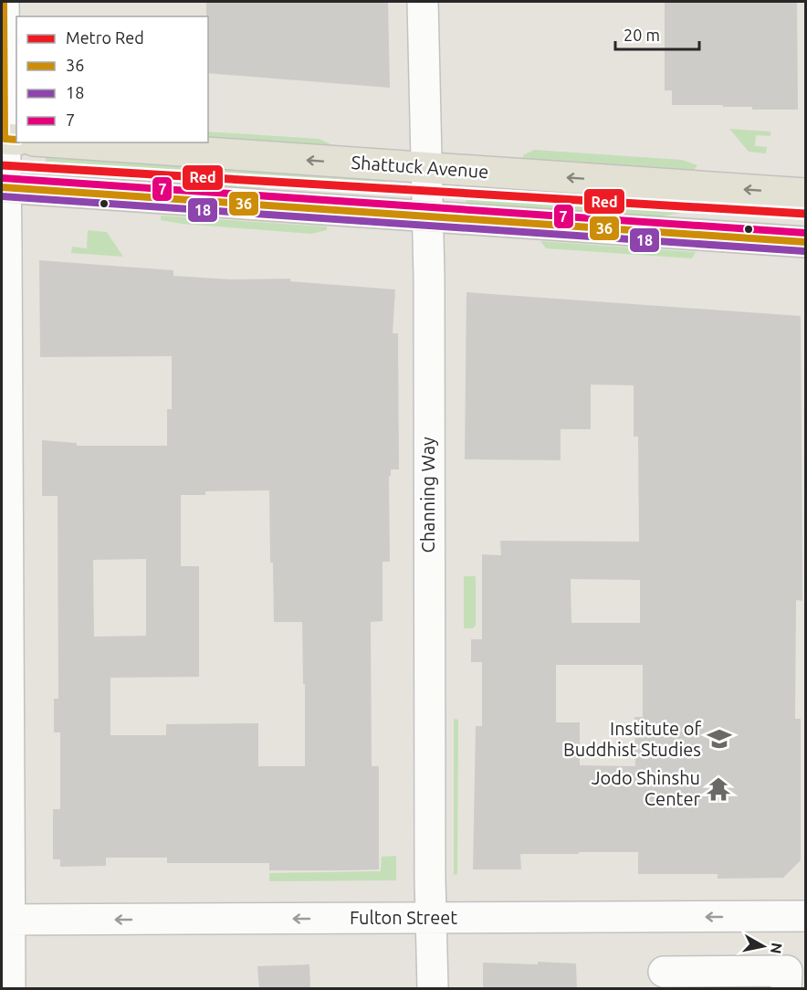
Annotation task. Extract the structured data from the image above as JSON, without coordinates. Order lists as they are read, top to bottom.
{
  "streets": {
    "main road": ["Shattuck Avenue"],
    "street": ["Channing Way", "Fulton Street"]
  },
  "crossings": [
    ["Shattuck Avenue", "Channing Way"],
    ["Channing Way", "Fulton Street"]
  ],
  "one_way": ["Fulton Street"],
  "places": {
    "school or university": ["Institute of Buddhist Studies"],
    "temple": ["Jodo Shinshu Center"]
  },
  "lines": [
    "transit line 36",
    "metro line Red",
    "transit line 7",
    "transit line 18"
  ],
  "legend": [
    "Metro Red",
    "36",
    "18",
    "7"
  ],
  "scale_bar": "20 m",
  "north": "right"
}
